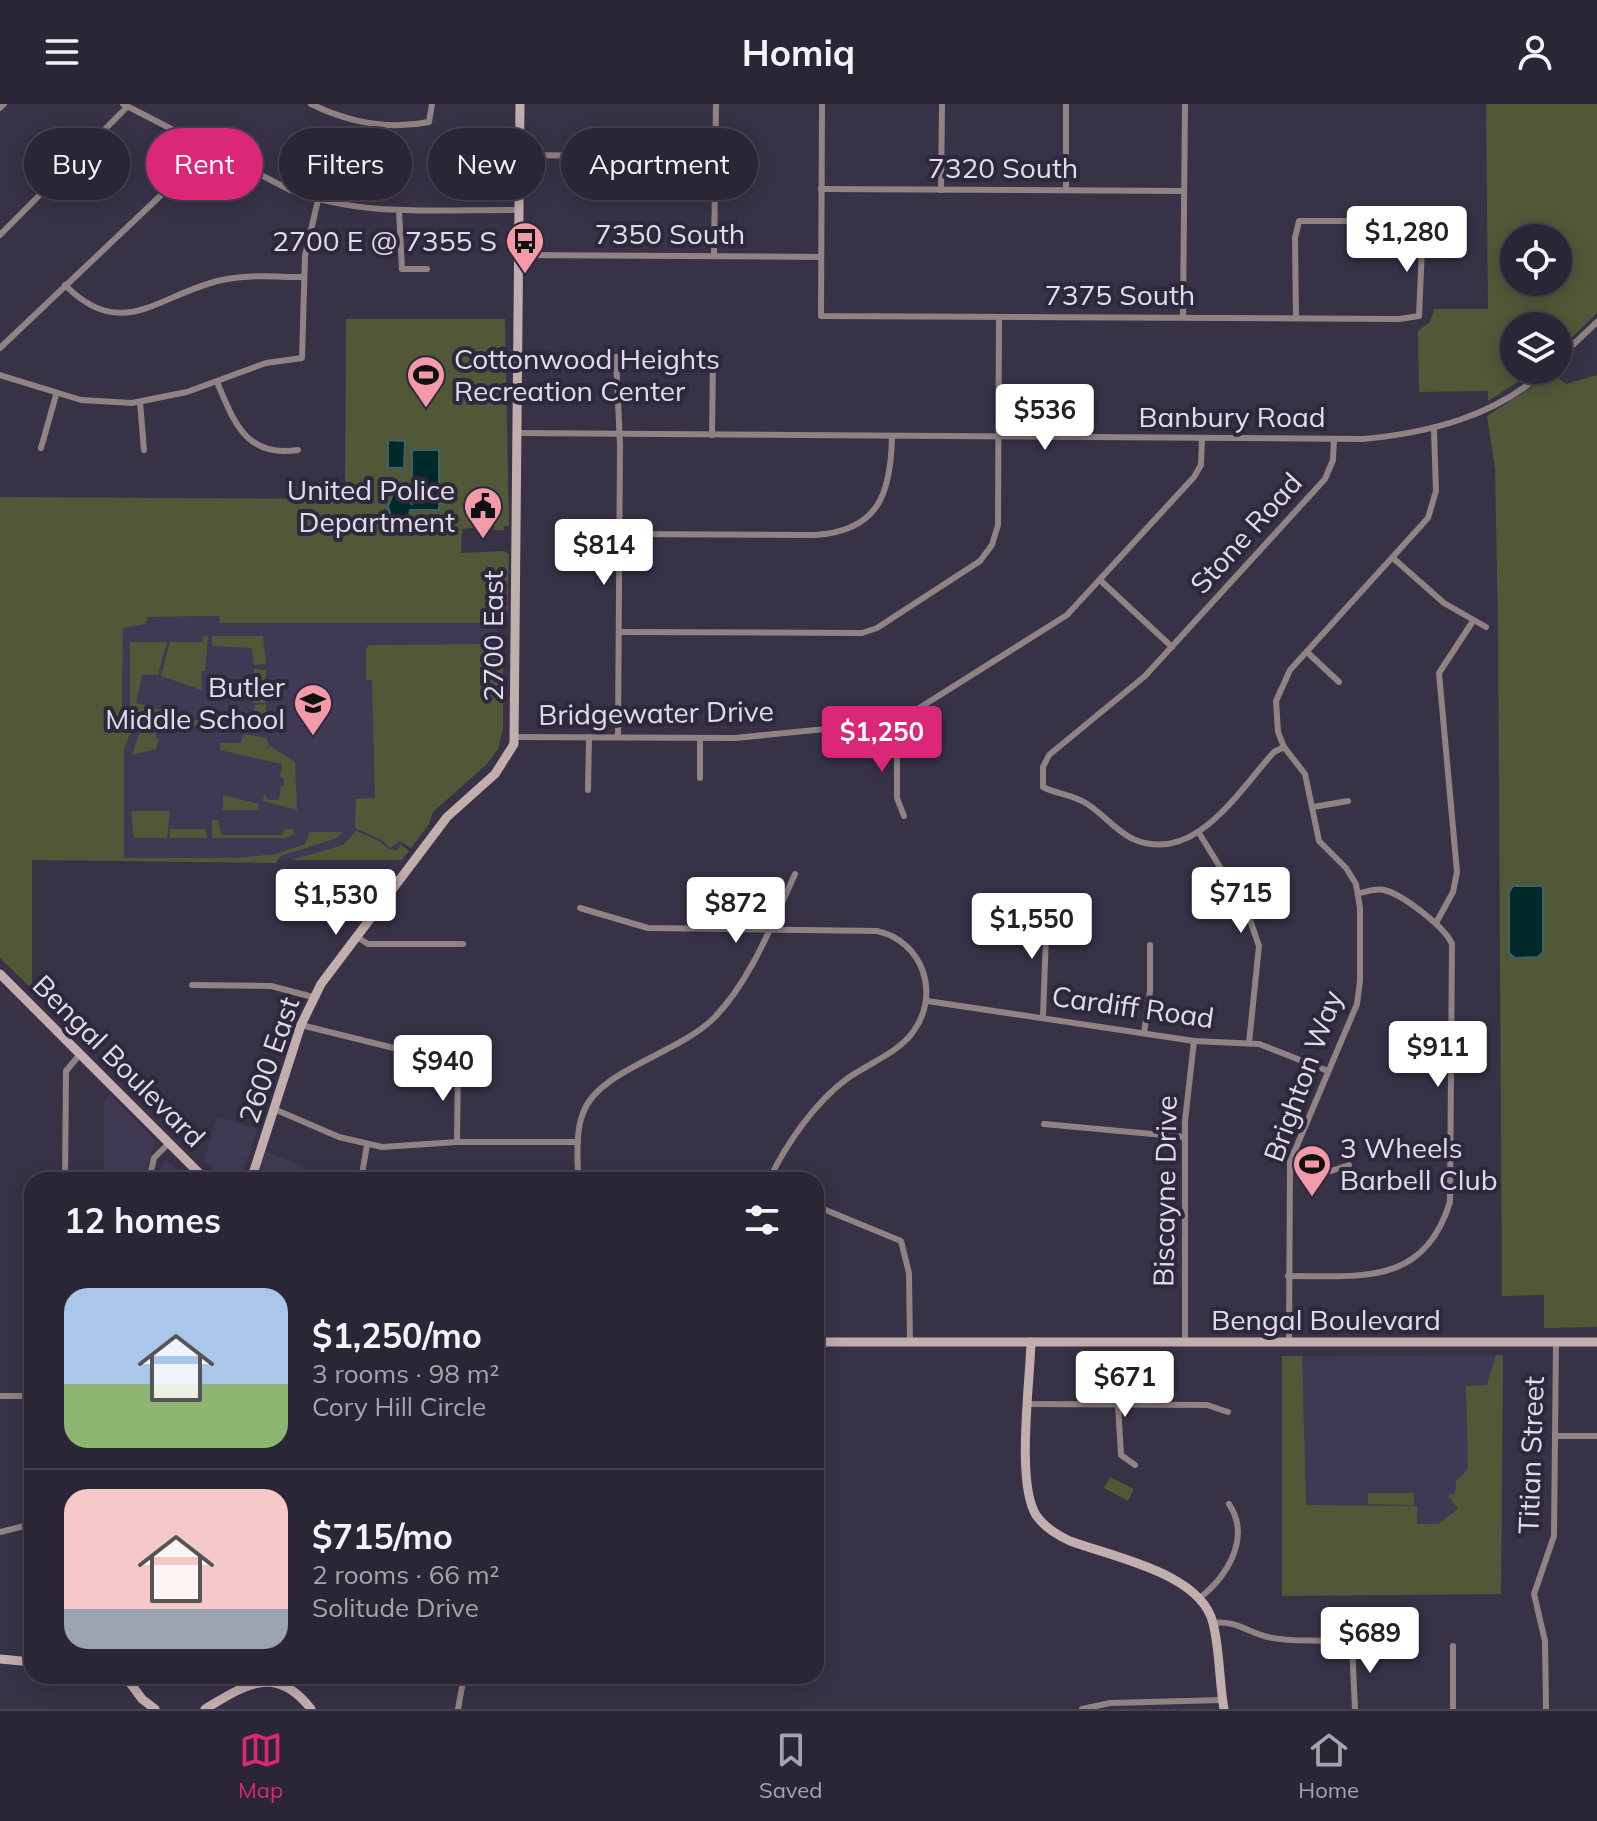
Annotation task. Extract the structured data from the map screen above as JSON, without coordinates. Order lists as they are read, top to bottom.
{
  "streets": {
    "street": [
      "7320 South",
      "7350 South",
      "7375 South",
      "Banbury Road",
      "Stone Road",
      "2700 East",
      "Bridgewater Drive",
      "Cardiff Road",
      "2600 East",
      "Bengal Boulevard",
      "Brighton Way",
      "Biscayne Drive",
      "Titian Street"
    ]
  },
  "crossings": [
    ["7350 South", "7375 South"],
    ["7350 South", "2700 East"],
    ["Banbury Road", "Stone Road"],
    ["Banbury Road", "2700 East"],
    ["Banbury Road", "Bridgewater Drive"],
    ["2700 East", "Bridgewater Drive"],
    ["2700 East", "2600 East"],
    ["Bridgewater Drive", "2600 East"],
    ["Cardiff Road", "Brighton Way"],
    ["Cardiff Road", "Biscayne Drive"],
    ["Bengal Boulevard", "Brighton Way"],
    ["Bengal Boulevard", "Biscayne Drive"],
    ["Bengal Boulevard", "Titian Street"]
  ],
  "places": {
    "bus stop": ["2700 E @ 7355 S"],
    "sports": ["Cottonwood Heights Recreation Center", "3 Wheels Barbell Club"],
    "public building": ["United Police Department"],
    "school or university": ["Butler Middle School"]
  },
  "page": {
    "header": "Homiq",
    "chip": [
      "Buy",
      "Rent",
      "Filters",
      "New",
      "Apartment"
    ],
    "price": [
      "$1,280",
      "$536",
      "$814",
      "$1,250",
      "$715",
      "$1,530",
      "$872",
      "$1,550",
      "$911",
      "$940",
      "$671",
      "$689"
    ],
    "heading": "12 homes",
    "list": [
      {
        "name": "$1,250/mo",
        "note": "3 rooms · 98 m² · Cory Hill Circle"
      },
      {
        "name": "$715/mo",
        "note": "2 rooms · 66 m² · Solitude Drive"
      }
    ],
    "tabs": ["Map", "Saved", "Home"]
  }
}
